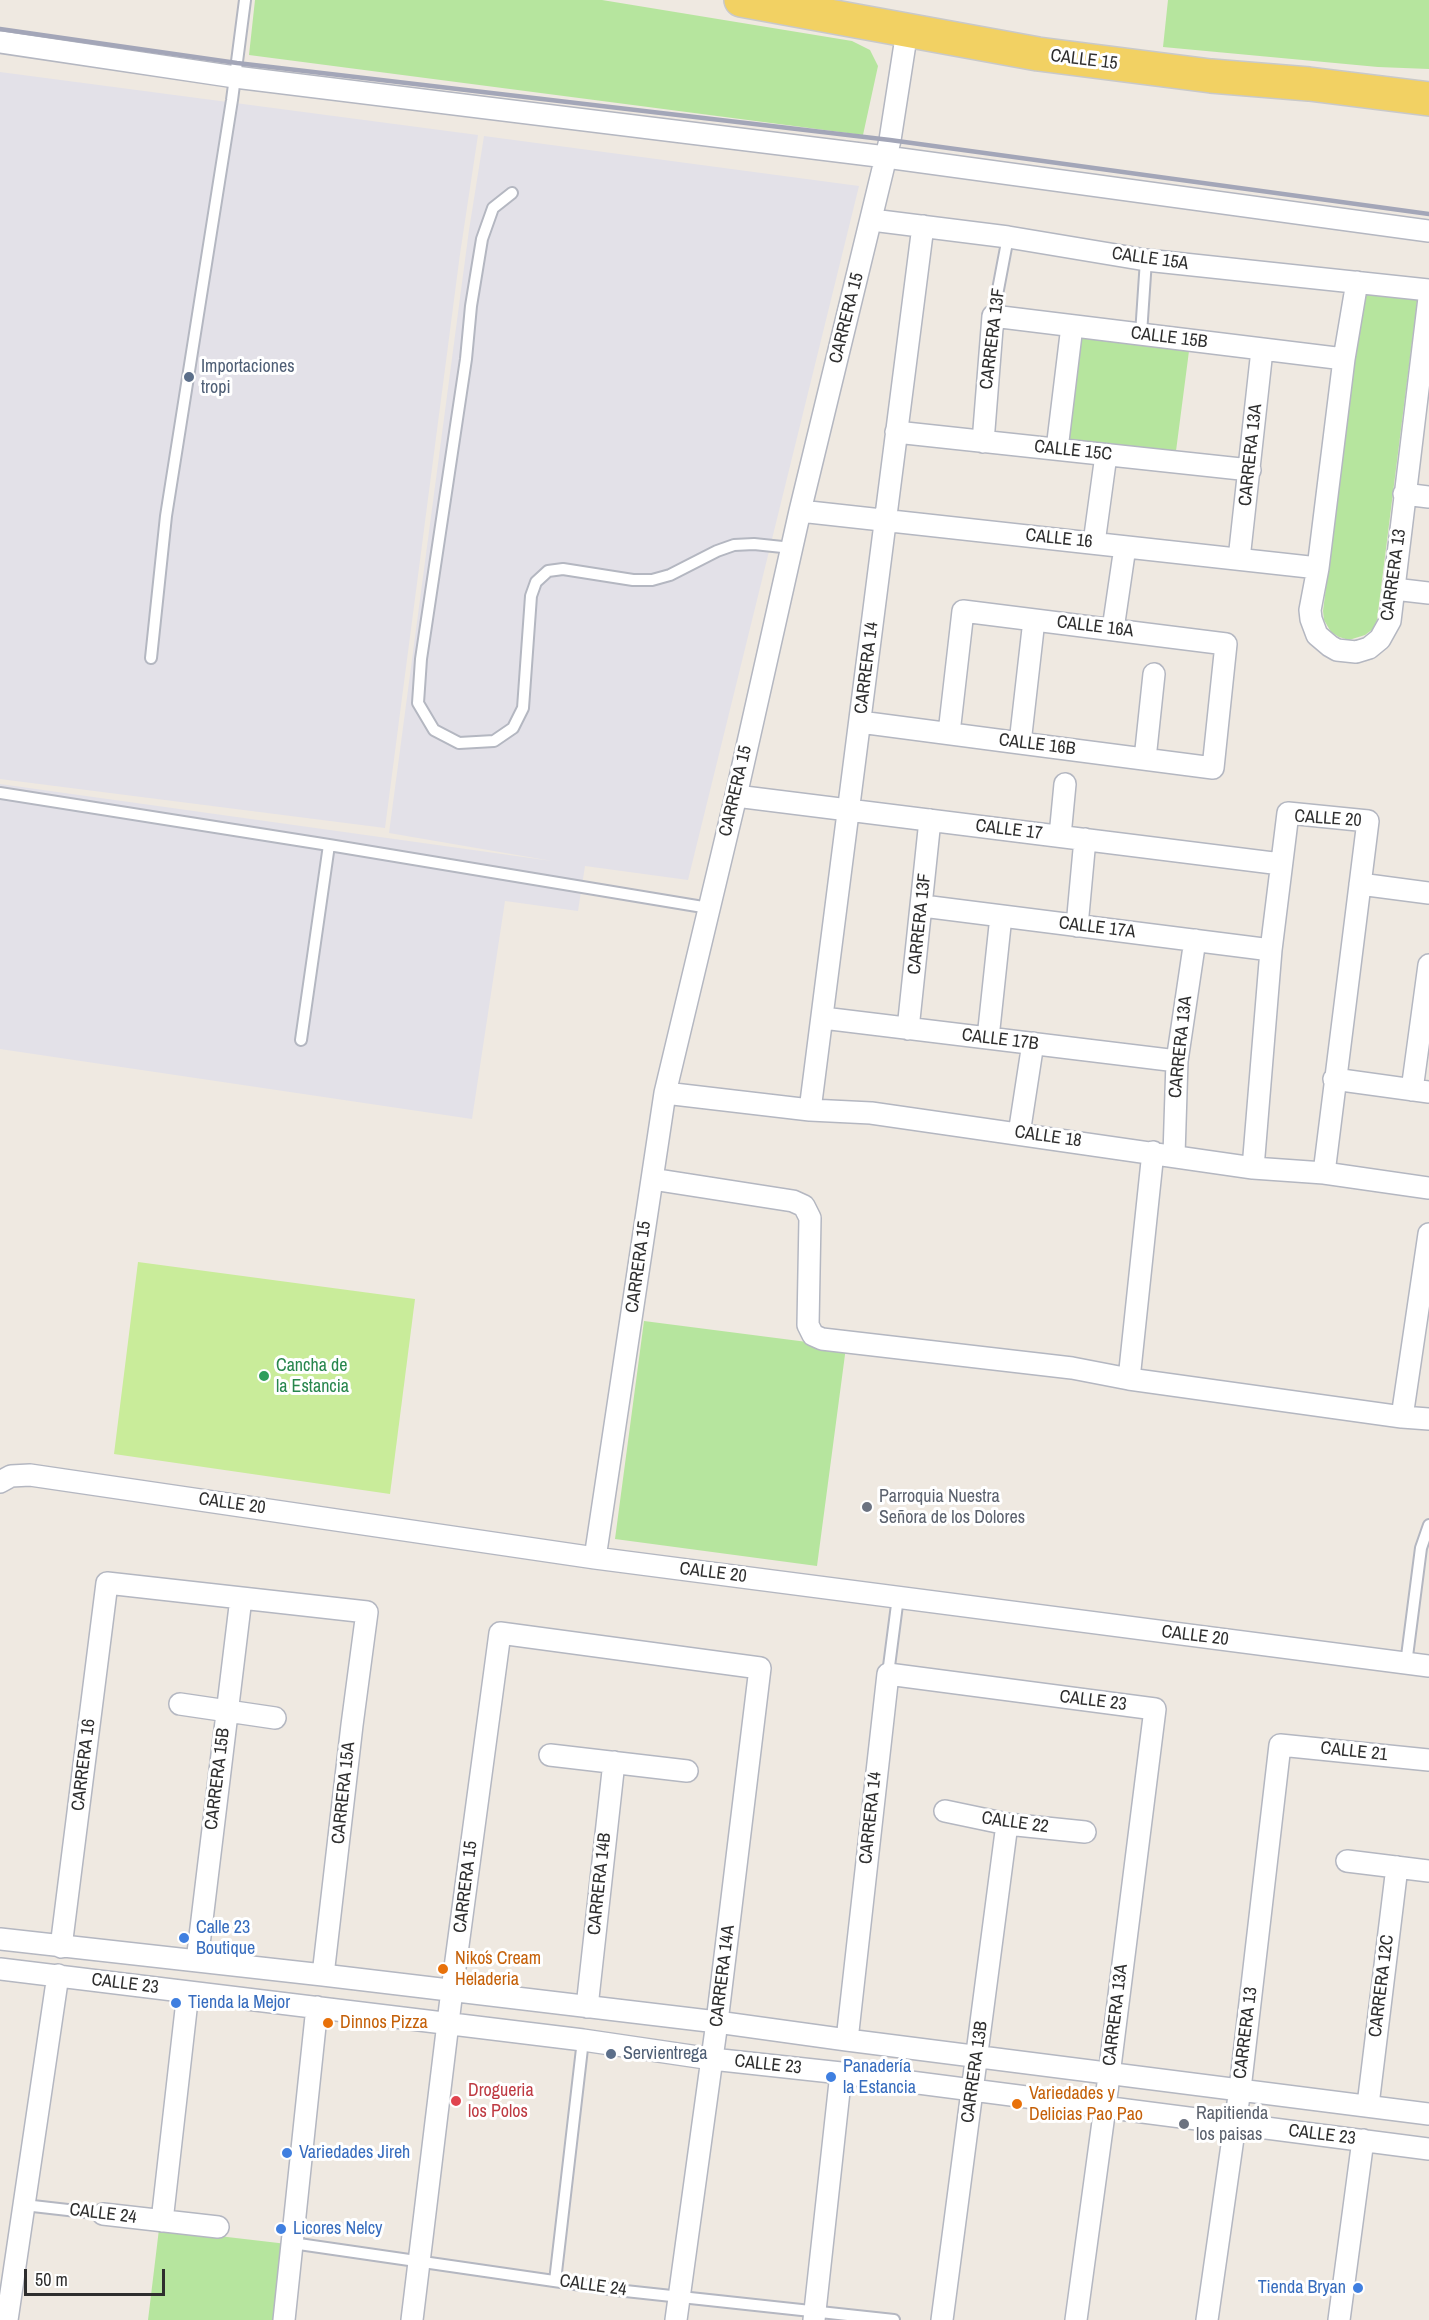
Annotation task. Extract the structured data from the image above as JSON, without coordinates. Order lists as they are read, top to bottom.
{
  "streets": {
    "main road": ["CALLE 15"],
    "street": [
      "CALLE 15A",
      "CARRERA 15",
      "CALLE 15B",
      "CARRERA 13F",
      "CALLE 15C",
      "CARRERA 13A",
      "CALLE 16",
      "CARRERA 13",
      "CALLE 16A",
      "CARRERA 14",
      "CALLE 16B",
      "CALLE 20",
      "CALLE 17",
      "CALLE 17A",
      "CALLE 17B",
      "CALLE 18",
      "CALLE 23",
      "CALLE 21",
      "CARRERA 16",
      "CARRERA 15B",
      "CARRERA 15A",
      "CALLE 22",
      "CARRERA 14B",
      "CARRERA 14A",
      "CARRERA 12C",
      "CARRERA 13B",
      "CALLE 24"
    ]
  },
  "crossings": [
    ["CALLE 15", "CARRERA 15"],
    ["CALLE 15A", "CARRERA 15"],
    ["CALLE 15A", "CARRERA 13F"],
    ["CALLE 15A", "CARRERA 13"],
    ["CALLE 15A", "CARRERA 14"],
    ["CARRERA 15", "CALLE 16"],
    ["CARRERA 15", "CALLE 20"],
    ["CARRERA 15", "CALLE 17"],
    ["CARRERA 15", "CALLE 18"],
    ["CARRERA 15", "CALLE 23"],
    ["CARRERA 15", "CARRERA 14A"],
    ["CARRERA 15", "CALLE 24"],
    ["CALLE 15B", "CARRERA 13F"],
    ["CALLE 15B", "CARRERA 13A"],
    ["CALLE 15B", "CARRERA 13"],
    ["CARRERA 13F", "CALLE 15C"],
    ["CARRERA 13F", "CALLE 17"],
    ["CARRERA 13F", "CALLE 17A"],
    ["CARRERA 13F", "CALLE 17B"],
    ["CALLE 15C", "CARRERA 13A"],
    ["CALLE 15C", "CARRERA 14"],
    ["CARRERA 13A", "CALLE 16"],
    ["CARRERA 13A", "CALLE 17A"],
    ["CARRERA 13A", "CALLE 17B"],
    ["CARRERA 13A", "CALLE 18"],
    ["CARRERA 13A", "CALLE 23"],
    ["CALLE 16", "CARRERA 13"],
    ["CALLE 16", "CARRERA 14"],
    ["CARRERA 13", "CALLE 23"],
    ["CARRERA 13", "CALLE 21"],
    ["CALLE 16A", "CALLE 16B"],
    ["CARRERA 14", "CALLE 16B"],
    ["CARRERA 14", "CALLE 20"],
    ["CARRERA 14", "CALLE 17"],
    ["CARRERA 14", "CALLE 17B"],
    ["CARRERA 14", "CALLE 18"],
    ["CARRERA 14", "CALLE 23"],
    ["CALLE 20", "CALLE 17"],
    ["CALLE 20", "CALLE 17A"],
    ["CALLE 20", "CALLE 18"],
    ["CALLE 23", "CARRERA 16"],
    ["CALLE 23", "CARRERA 15B"],
    ["CALLE 23", "CARRERA 15A"],
    ["CALLE 23", "CARRERA 14B"],
    ["CALLE 23", "CARRERA 14A"],
    ["CALLE 23", "CARRERA 12C"],
    ["CALLE 23", "CARRERA 13B"],
    ["CARRERA 16", "CARRERA 15B"],
    ["CARRERA 16", "CARRERA 15A"],
    ["CARRERA 15B", "CARRERA 15A"],
    ["CALLE 22", "CARRERA 13B"],
    ["CARRERA 14A", "CALLE 24"]
  ],
  "places": [
    "Importaciones tropi",
    "Cancha de la Estancia",
    "Parroquia Nuestra Señora de los Dolores",
    "Calle 23 Boutique",
    "Niko´s Cream Heladeria",
    "Tienda la Mejor",
    "Dinnos Pizza",
    "Servientrega",
    "Panadería la Estancia",
    "Drogueria los Polos",
    "Variedades y Delicias Pao Pao",
    "Rapitienda los paisas",
    "Variedades Jireh",
    "Licores Nelcy",
    "Tienda Bryan"
  ],
  "scale_bar": "50 m"
}
